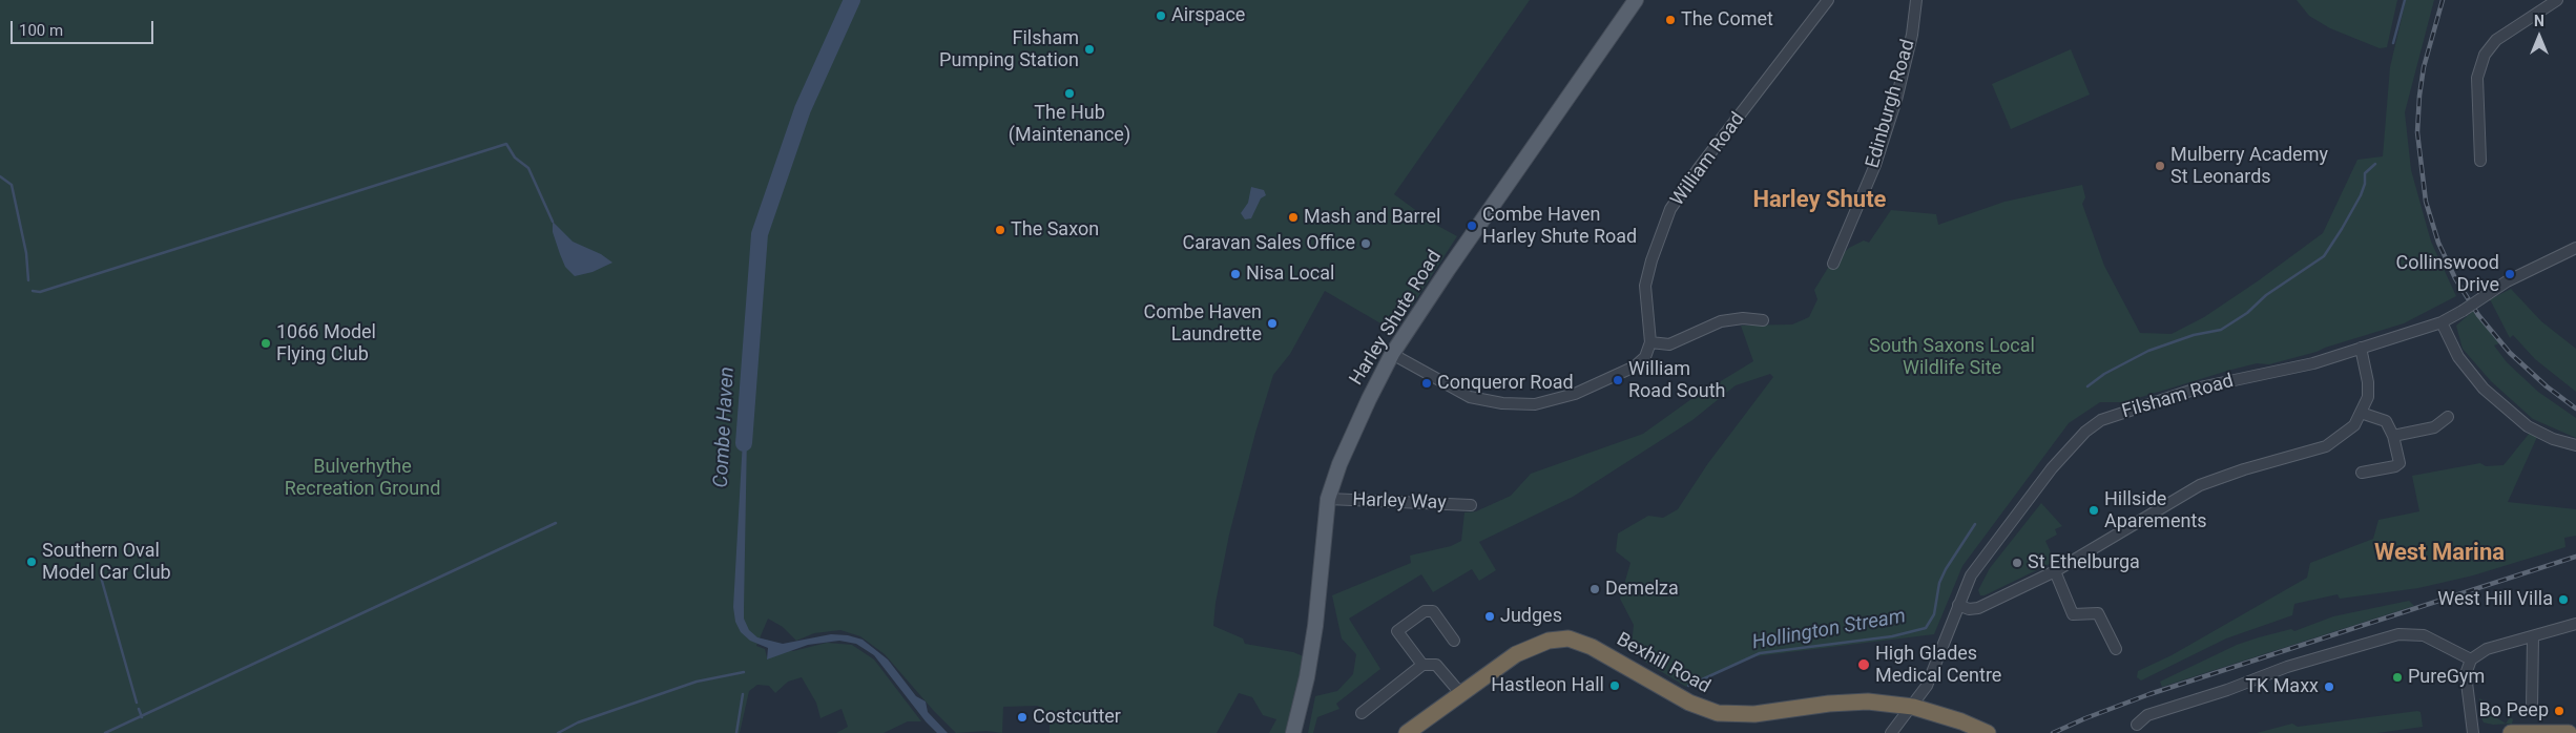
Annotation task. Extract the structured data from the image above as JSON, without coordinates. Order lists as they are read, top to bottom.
{
  "streets": {
    "highway": ["Bexhill Road"],
    "main road": ["Harley Shute Road"],
    "street": [
      "Edinburgh Road",
      "William Road",
      "Filsham Road",
      "Harley Way"
    ]
  },
  "crossings": [
    ["Harley Shute Road", "Harley Way"],
    ["Filsham Road", "Bexhill Road"]
  ],
  "districts": ["Harley Shute", "West Marina"],
  "water": ["Combe Haven", "Hollington Stream"],
  "parks": ["South Saxons Local Wildlife Site", "Bulverhythe Recreation Ground"],
  "places": [
    "Airspace",
    "The Comet",
    "Filsham Pumping Station",
    "The Hub (Maintenance)",
    "Mulberry Academy St Leonards",
    "Mash and Barrel",
    "Combe Haven Harley Shute Road",
    "The Saxon",
    "Caravan Sales Office",
    "Nisa Local",
    "Collinswood Drive",
    "Combe Haven Laundrette",
    "1066 Model Flying Club",
    "William Road South",
    "Conqueror Road",
    "Hillside Aparements",
    "Southern Oval Model Car Club",
    "St Ethelburga",
    "Demelza",
    "West Hill Villa",
    "Judges",
    "High Glades Medical Centre",
    "PureGym",
    "Hastleon Hall",
    "TK Maxx",
    "Bo Peep",
    "Costcutter"
  ],
  "scale_bar": "100 m",
  "north": "top"
}
